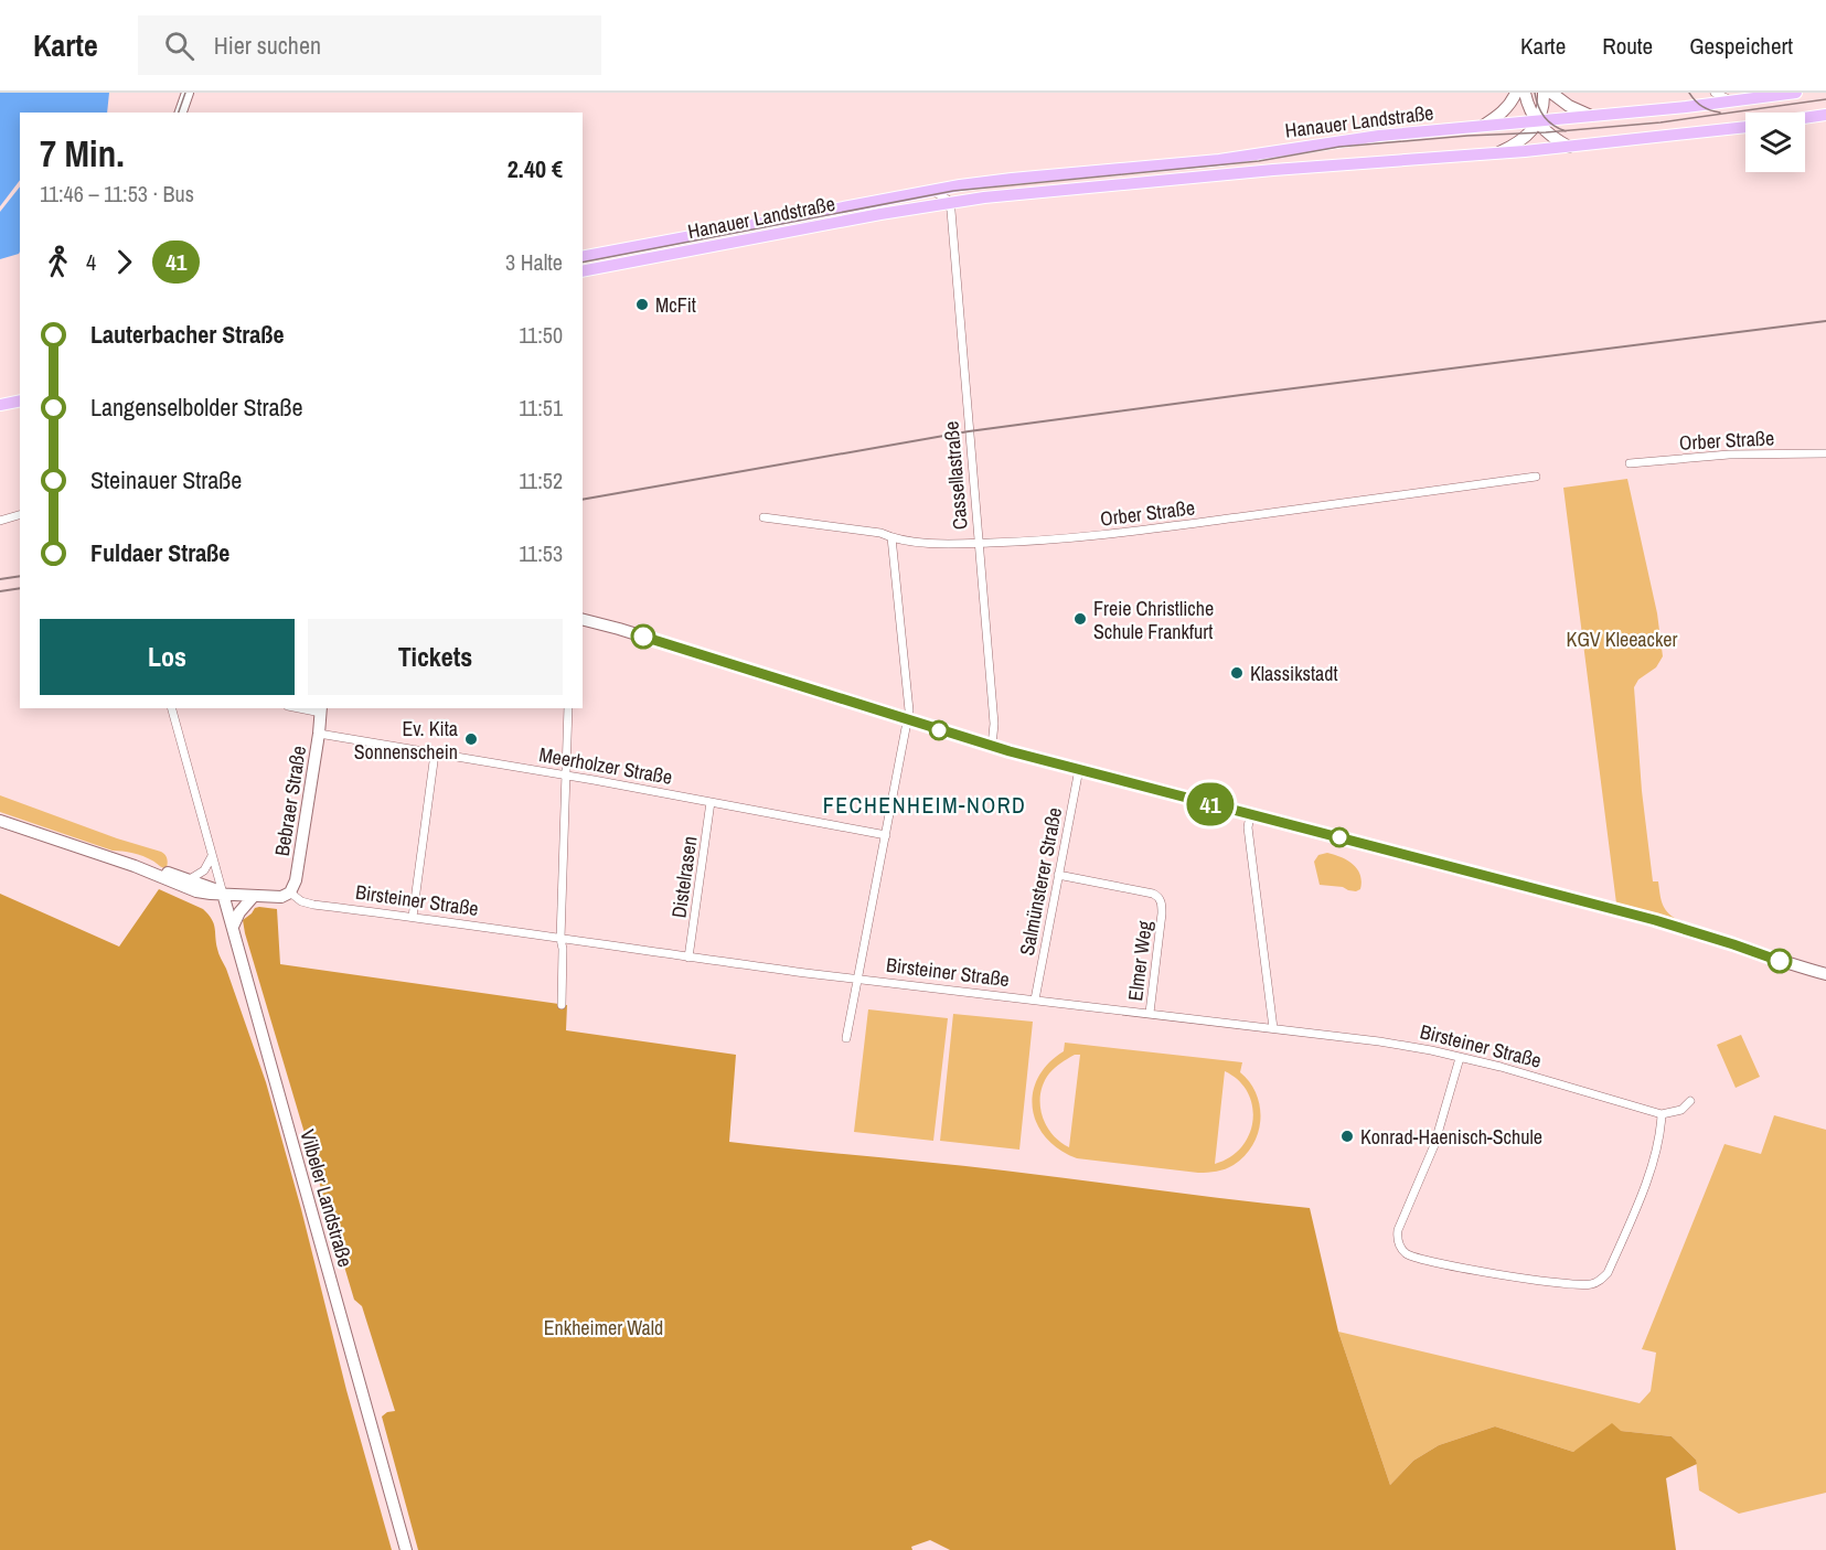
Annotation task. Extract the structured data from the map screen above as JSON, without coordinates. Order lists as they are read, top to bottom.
{
  "streets": {
    "main road": ["Hanauer Landstraße"],
    "street": [
      "Orber Straße",
      "Cassellastraße",
      "Meerholzer Straße",
      "Bebraer Straße",
      "Distelrasen",
      "Salmünsterer Straße",
      "Birsteiner Straße",
      "Elmer Weg",
      "Vilbeler Landstraße"
    ]
  },
  "crossings": [
    ["Hanauer Landstraße", "Cassellastraße"],
    ["Orber Straße", "Cassellastraße"],
    ["Meerholzer Straße", "Bebraer Straße"],
    ["Meerholzer Straße", "Distelrasen"],
    ["Bebraer Straße", "Birsteiner Straße"],
    ["Distelrasen", "Birsteiner Straße"],
    ["Salmünsterer Straße", "Birsteiner Straße"],
    ["Salmünsterer Straße", "Elmer Weg"],
    ["Birsteiner Straße", "Elmer Weg"],
    ["Birsteiner Straße", "Vilbeler Landstraße"]
  ],
  "districts": ["FECHENHEIM-NORD"],
  "parks": ["KGV Kleeacker", "Enkheimer Wald"],
  "places": [
    "McFit",
    "Freie Christliche Schule Frankfurt",
    "Klassikstadt",
    "Ev. Kita Sonnenschein",
    "Konrad-Haenisch-Schule"
  ],
  "lines": ["bus line 41"],
  "page": {
    "header": "Karte",
    "search": "Hier suchen",
    "nav": ["Karte", "Route", "Gespeichert"],
    "on_map": "41",
    "heading": ["7 Min.", "11:46 – 11:53 · Bus", "2.40 €"],
    "legs": ["4", "41", "3 Halte"],
    "list": [
      {
        "name": "Lauterbacher Straße",
        "value": "11:50"
      },
      {
        "name": "Langenselbolder Straße",
        "value": "11:51"
      },
      {
        "name": "Steinauer Straße",
        "value": "11:52"
      },
      {
        "name": "Fuldaer Straße",
        "value": "11:53"
      }
    ],
    "buttons": ["Los", "Tickets"]
  }
}
